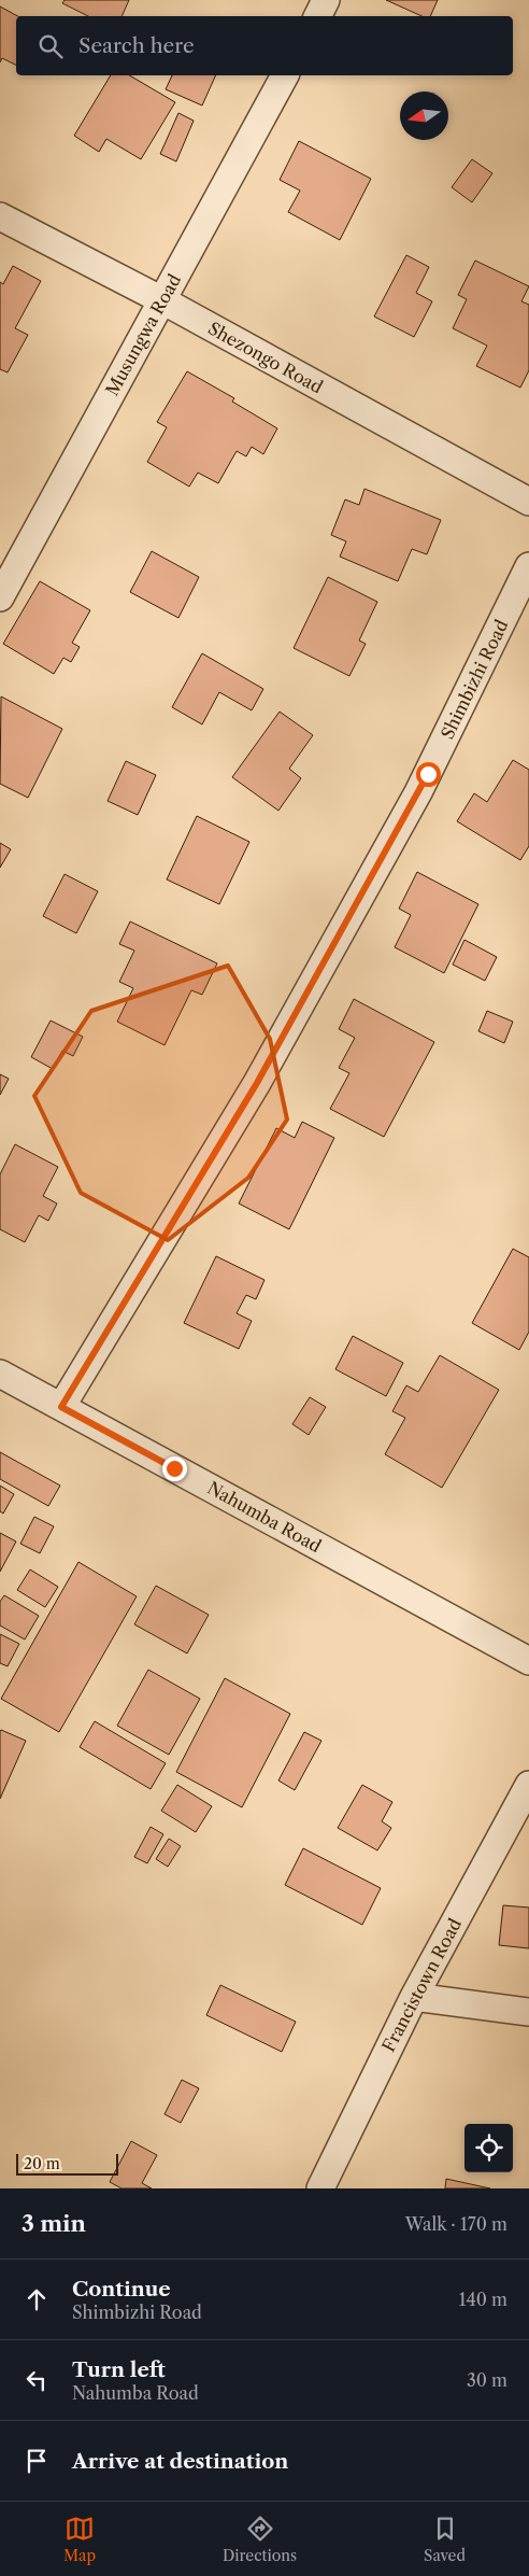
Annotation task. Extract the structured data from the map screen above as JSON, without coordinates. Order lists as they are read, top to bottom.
{
  "streets": {
    "street": [
      "Musungwa Road",
      "Shezongo Road",
      "Shimbizhi Road",
      "Nahumba Road",
      "Francistown Road"
    ]
  },
  "crossings": [
    ["Musungwa Road", "Shezongo Road"],
    ["Shimbizhi Road", "Nahumba Road"]
  ],
  "scale_bar": "20 m",
  "north": "left",
  "page": {
    "search": "Search here",
    "scale": "20 m",
    "heading": ["3 min", "Walk · 170 m"],
    "list": [
      ["Continue", "Shimbizhi Road", "140 m"],
      ["Turn left", "Nahumba Road", "30 m"],
      "Arrive at destination"
    ],
    "nav": ["Map", "Directions", "Saved"]
  }
}
